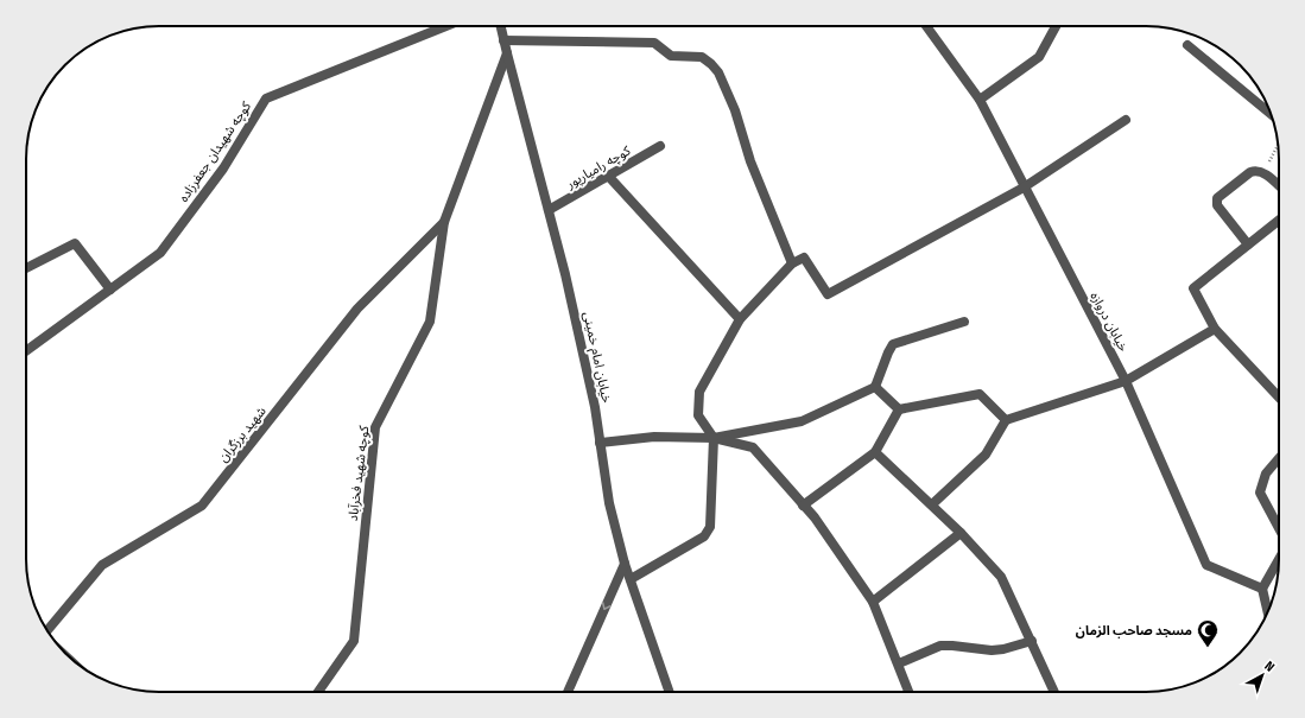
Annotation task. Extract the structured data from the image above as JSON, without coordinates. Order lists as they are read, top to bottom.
{
  "streets": {
    "street": [
      "کوچه شهیدان جعفرزاده",
      "کوچه رامیارپور",
      "خیابان دروازه",
      "خیابان امام خمینی",
      "شهید برزگران",
      "کوچه شهید فخرآباد"
    ]
  },
  "crossings": [
    ["کوچه رامیارپور", "خیابان امام خمینی"],
    ["شهید برزگران", "کوچه شهید فخرآباد"]
  ],
  "places": {
    "mosque": ["مسجد صاحب الزمان"]
  },
  "north": "top right"
}
